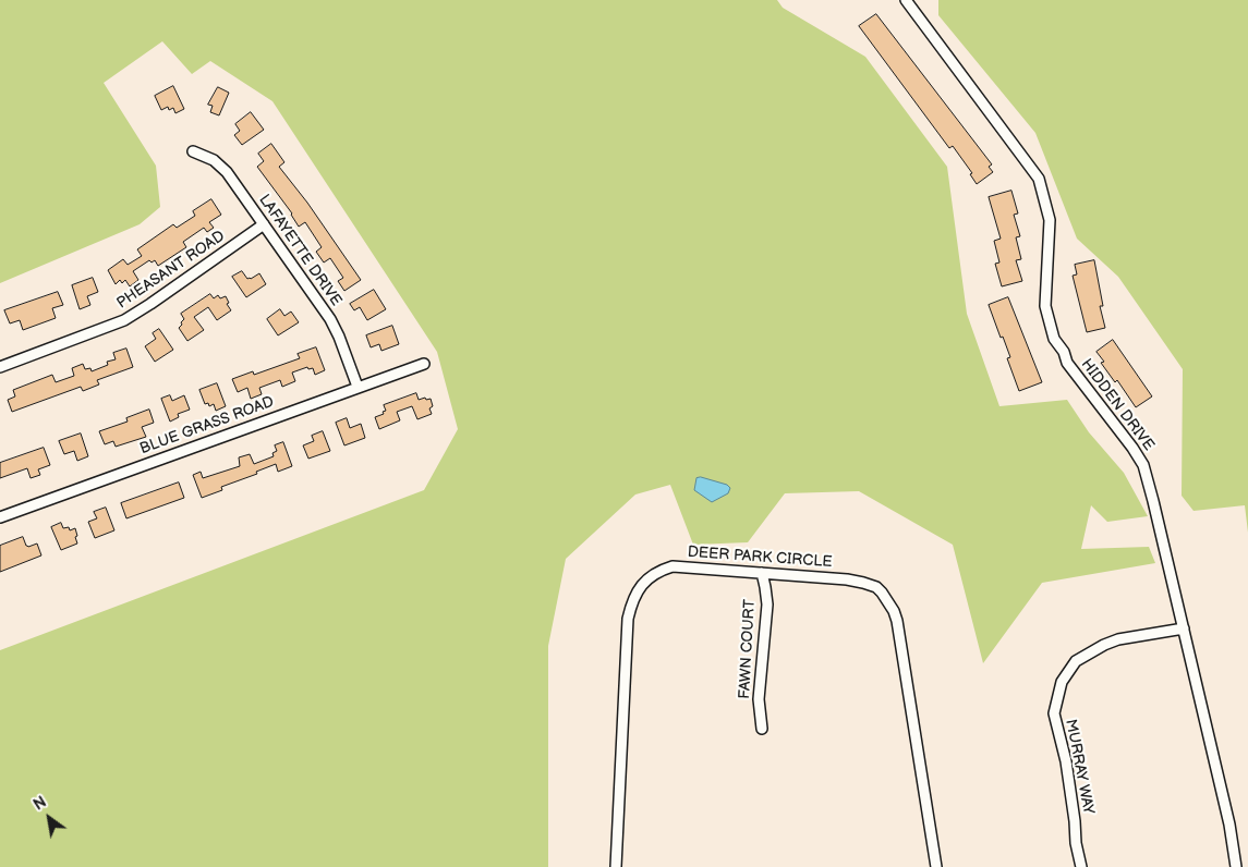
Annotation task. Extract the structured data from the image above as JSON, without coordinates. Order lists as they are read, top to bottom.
{
  "streets": {
    "street": [
      "LAFAYETTE DRIVE",
      "PHEASANT ROAD",
      "HIDDEN DRIVE",
      "BLUE GRASS ROAD",
      "DEER PARK CIRCLE",
      "FAWN COURT",
      "MURRAY WAY"
    ]
  },
  "crossings": [
    ["LAFAYETTE DRIVE", "PHEASANT ROAD"],
    ["LAFAYETTE DRIVE", "BLUE GRASS ROAD"],
    ["HIDDEN DRIVE", "MURRAY WAY"],
    ["DEER PARK CIRCLE", "FAWN COURT"]
  ],
  "north": "top left"
}
